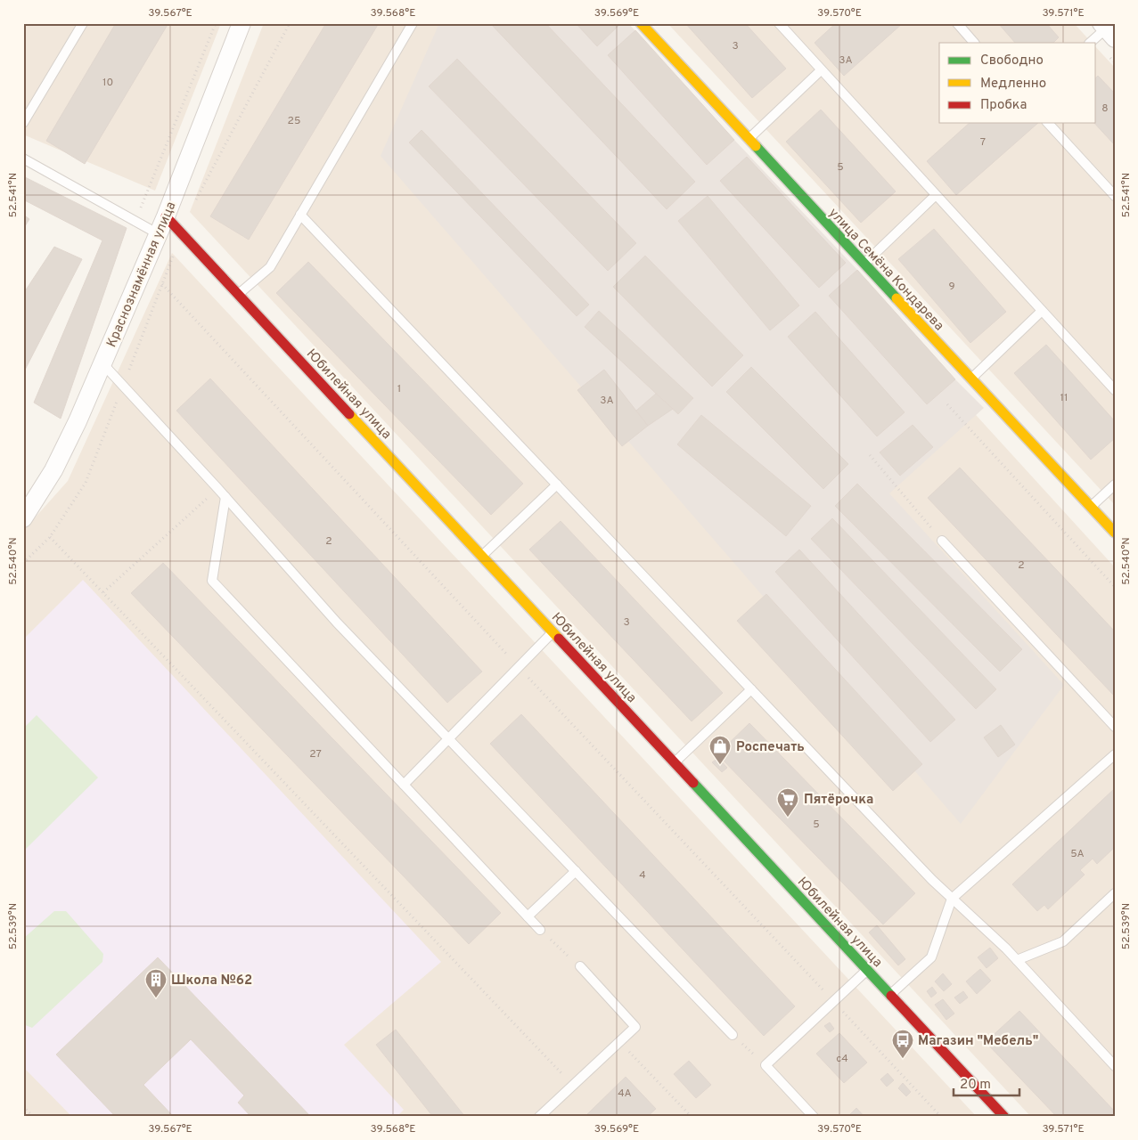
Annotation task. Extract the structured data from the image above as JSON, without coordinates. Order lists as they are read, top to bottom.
{
  "streets": {
    "street": ["улица Семёна Кондарева", "Краснознамённая улица", "Юбилейная улица"]
  },
  "crossings": [
    ["Краснознамённая улица", "Юбилейная улица"]
  ],
  "places": {
    "shop": ["Роспечать"],
    "supermarket": ["Пятёрочка"],
    "building": ["Школа №62"],
    "bus stop": ["Магазин \"Мебель\""]
  },
  "house_numbers": [
    "3",
    "3А",
    "10",
    "8",
    "25",
    "7",
    "5",
    "9",
    "1",
    "11",
    "3А",
    "2",
    "2",
    "3",
    "27",
    "5",
    "5А",
    "4",
    "с4",
    "4А"
  ],
  "legend": ["Свободно", "Медленно", "Пробка"],
  "scale_bar": "20 m",
  "coordinates": [
    "39.567°E",
    "39.568°E",
    "39.569°E",
    "39.570°E",
    "39.571°E",
    "52.541°N",
    "52.540°N",
    "52.539°N"
  ]
}
